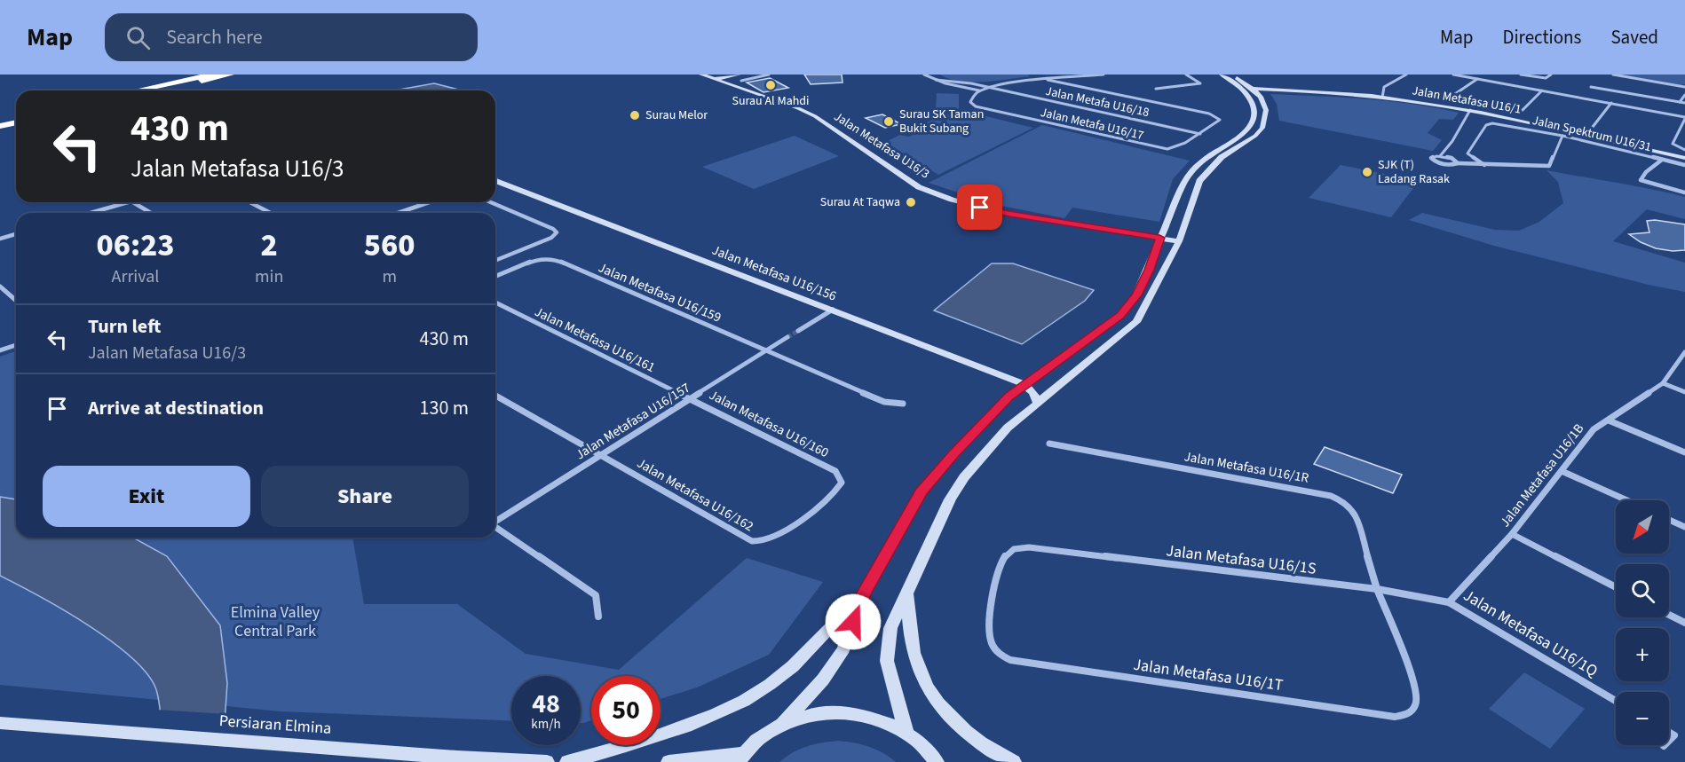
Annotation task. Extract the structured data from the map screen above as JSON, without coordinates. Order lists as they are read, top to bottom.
{
  "streets": {
    "main road": [
      "Jalan Metafasa U16/1",
      "Jalan Metafasa U16/3",
      "Jalan Metafasa U16/156",
      "Persiaran Elmina"
    ],
    "street": [
      "Jalan Metafa U16/18",
      "Jalan Metafa U16/17",
      "Jalan Spektrum U16/31",
      "Jalan Metafasa U16/159",
      "Jalan Metafasa U16/161",
      "Jalan Metafasa U16/157",
      "Jalan Metafasa U16/160",
      "Jalan Metafasa U16/1R",
      "Jalan Metafasa U16/1B",
      "Jalan Metafasa U16/162",
      "Jalan Metafasa U16/1S",
      "Jalan Metafasa U16/1Q",
      "Jalan Metafasa U16/1T"
    ]
  },
  "crossings": [
    ["Jalan Metafa U16/18", "Jalan Metafa U16/17"],
    ["Jalan Metafasa U16/159", "Jalan Metafasa U16/157"],
    ["Jalan Metafasa U16/161", "Jalan Metafasa U16/157"],
    ["Jalan Metafasa U16/161", "Jalan Metafasa U16/160"],
    ["Jalan Metafasa U16/157", "Jalan Metafasa U16/160"],
    ["Jalan Metafasa U16/157", "Jalan Metafasa U16/162"],
    ["Jalan Metafasa U16/160", "Jalan Metafasa U16/162"],
    ["Jalan Metafasa U16/1R", "Jalan Metafasa U16/1S"],
    ["Jalan Metafasa U16/1R", "Jalan Metafasa U16/1T"],
    ["Jalan Metafasa U16/1B", "Jalan Metafasa U16/1S"],
    ["Jalan Metafasa U16/1B", "Jalan Metafasa U16/1Q"],
    ["Jalan Metafasa U16/1S", "Jalan Metafasa U16/1Q"],
    ["Jalan Metafasa U16/1S", "Jalan Metafasa U16/1T"]
  ],
  "parks": ["Elmina Valley Central Park"],
  "places": [
    "Surau Al Mahdi",
    "Surau Melor",
    "Surau SK Taman Bukit Subang",
    "SJK (T) Ladang Rasak",
    "Surau At Taqwa"
  ],
  "north": "bottom left",
  "page": {
    "header": "Map",
    "search": "Search here",
    "nav": ["Map", "Directions", "Saved"],
    "turn": ["430 m", "Jalan Metafasa U16/3"],
    "eta": [
      "06:23",
      "Arrival",
      "2",
      "min",
      "560",
      "m"
    ],
    "list": [
      {
        "name": "Turn left",
        "note": "Jalan Metafasa U16/3",
        "value": "430 m"
      },
      {
        "name": "Arrive at destination",
        "value": "130 m"
      }
    ],
    "buttons": ["Exit", "Share"],
    "map_buttons": ["+", "−"],
    "speed": "48 km/h",
    "limit": "50"
  }
}
